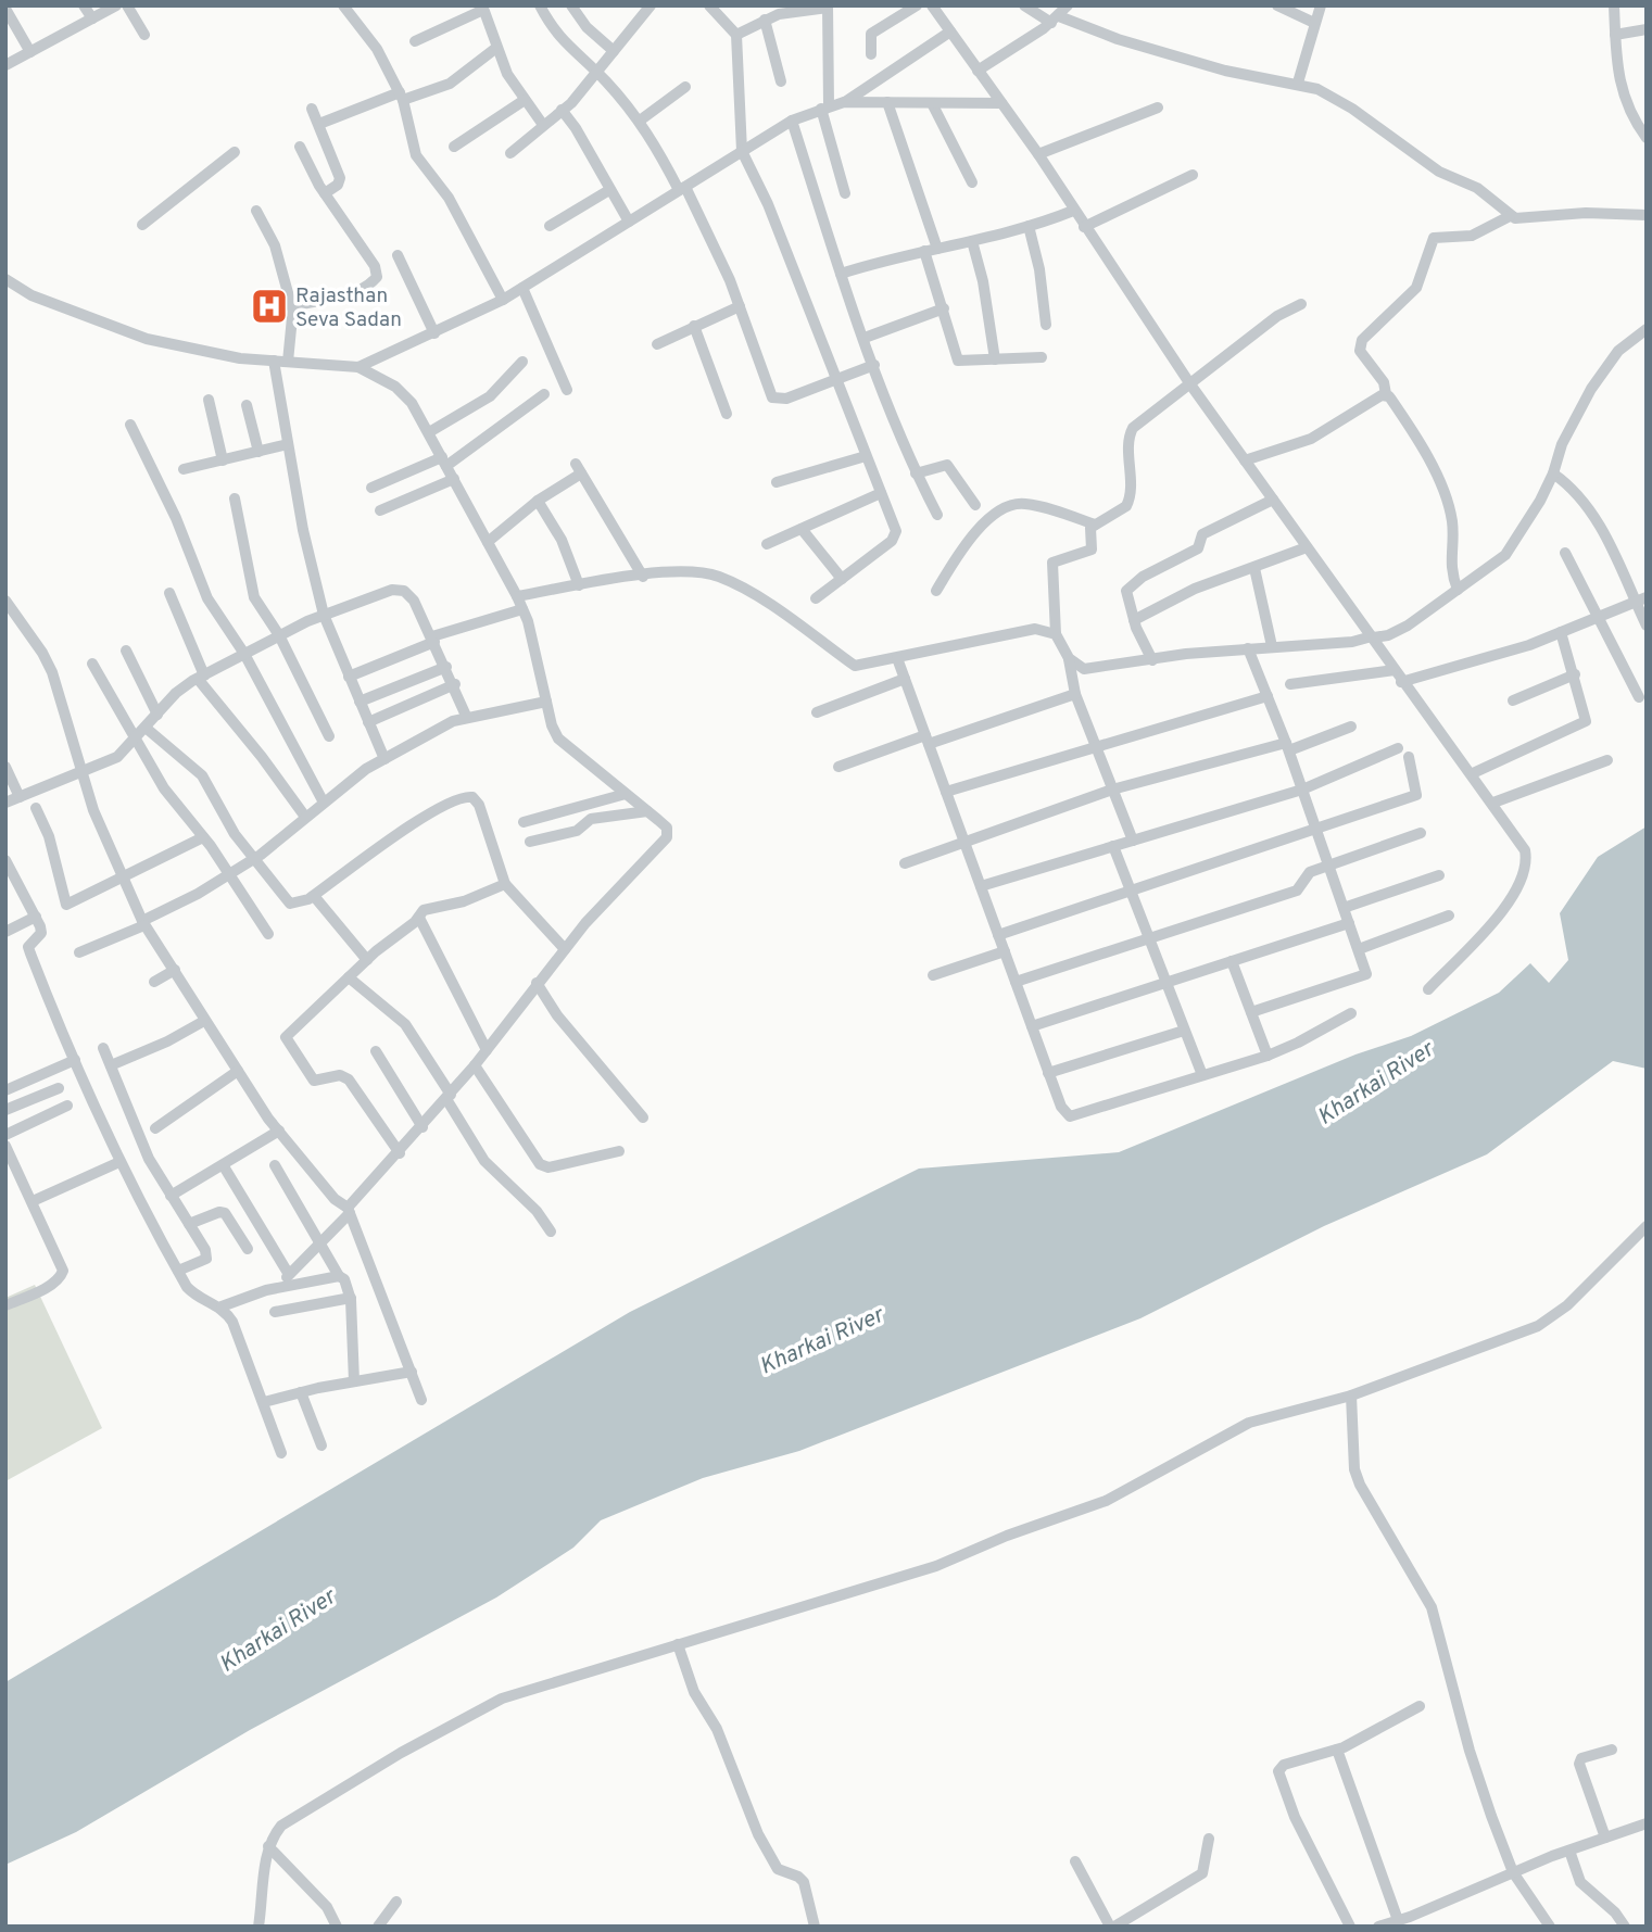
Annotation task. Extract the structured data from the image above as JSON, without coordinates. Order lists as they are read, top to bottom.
{
  "water": ["Kharkai River"],
  "places": {
    "hospital": ["Rajasthan Seva Sadan"]
  }
}
